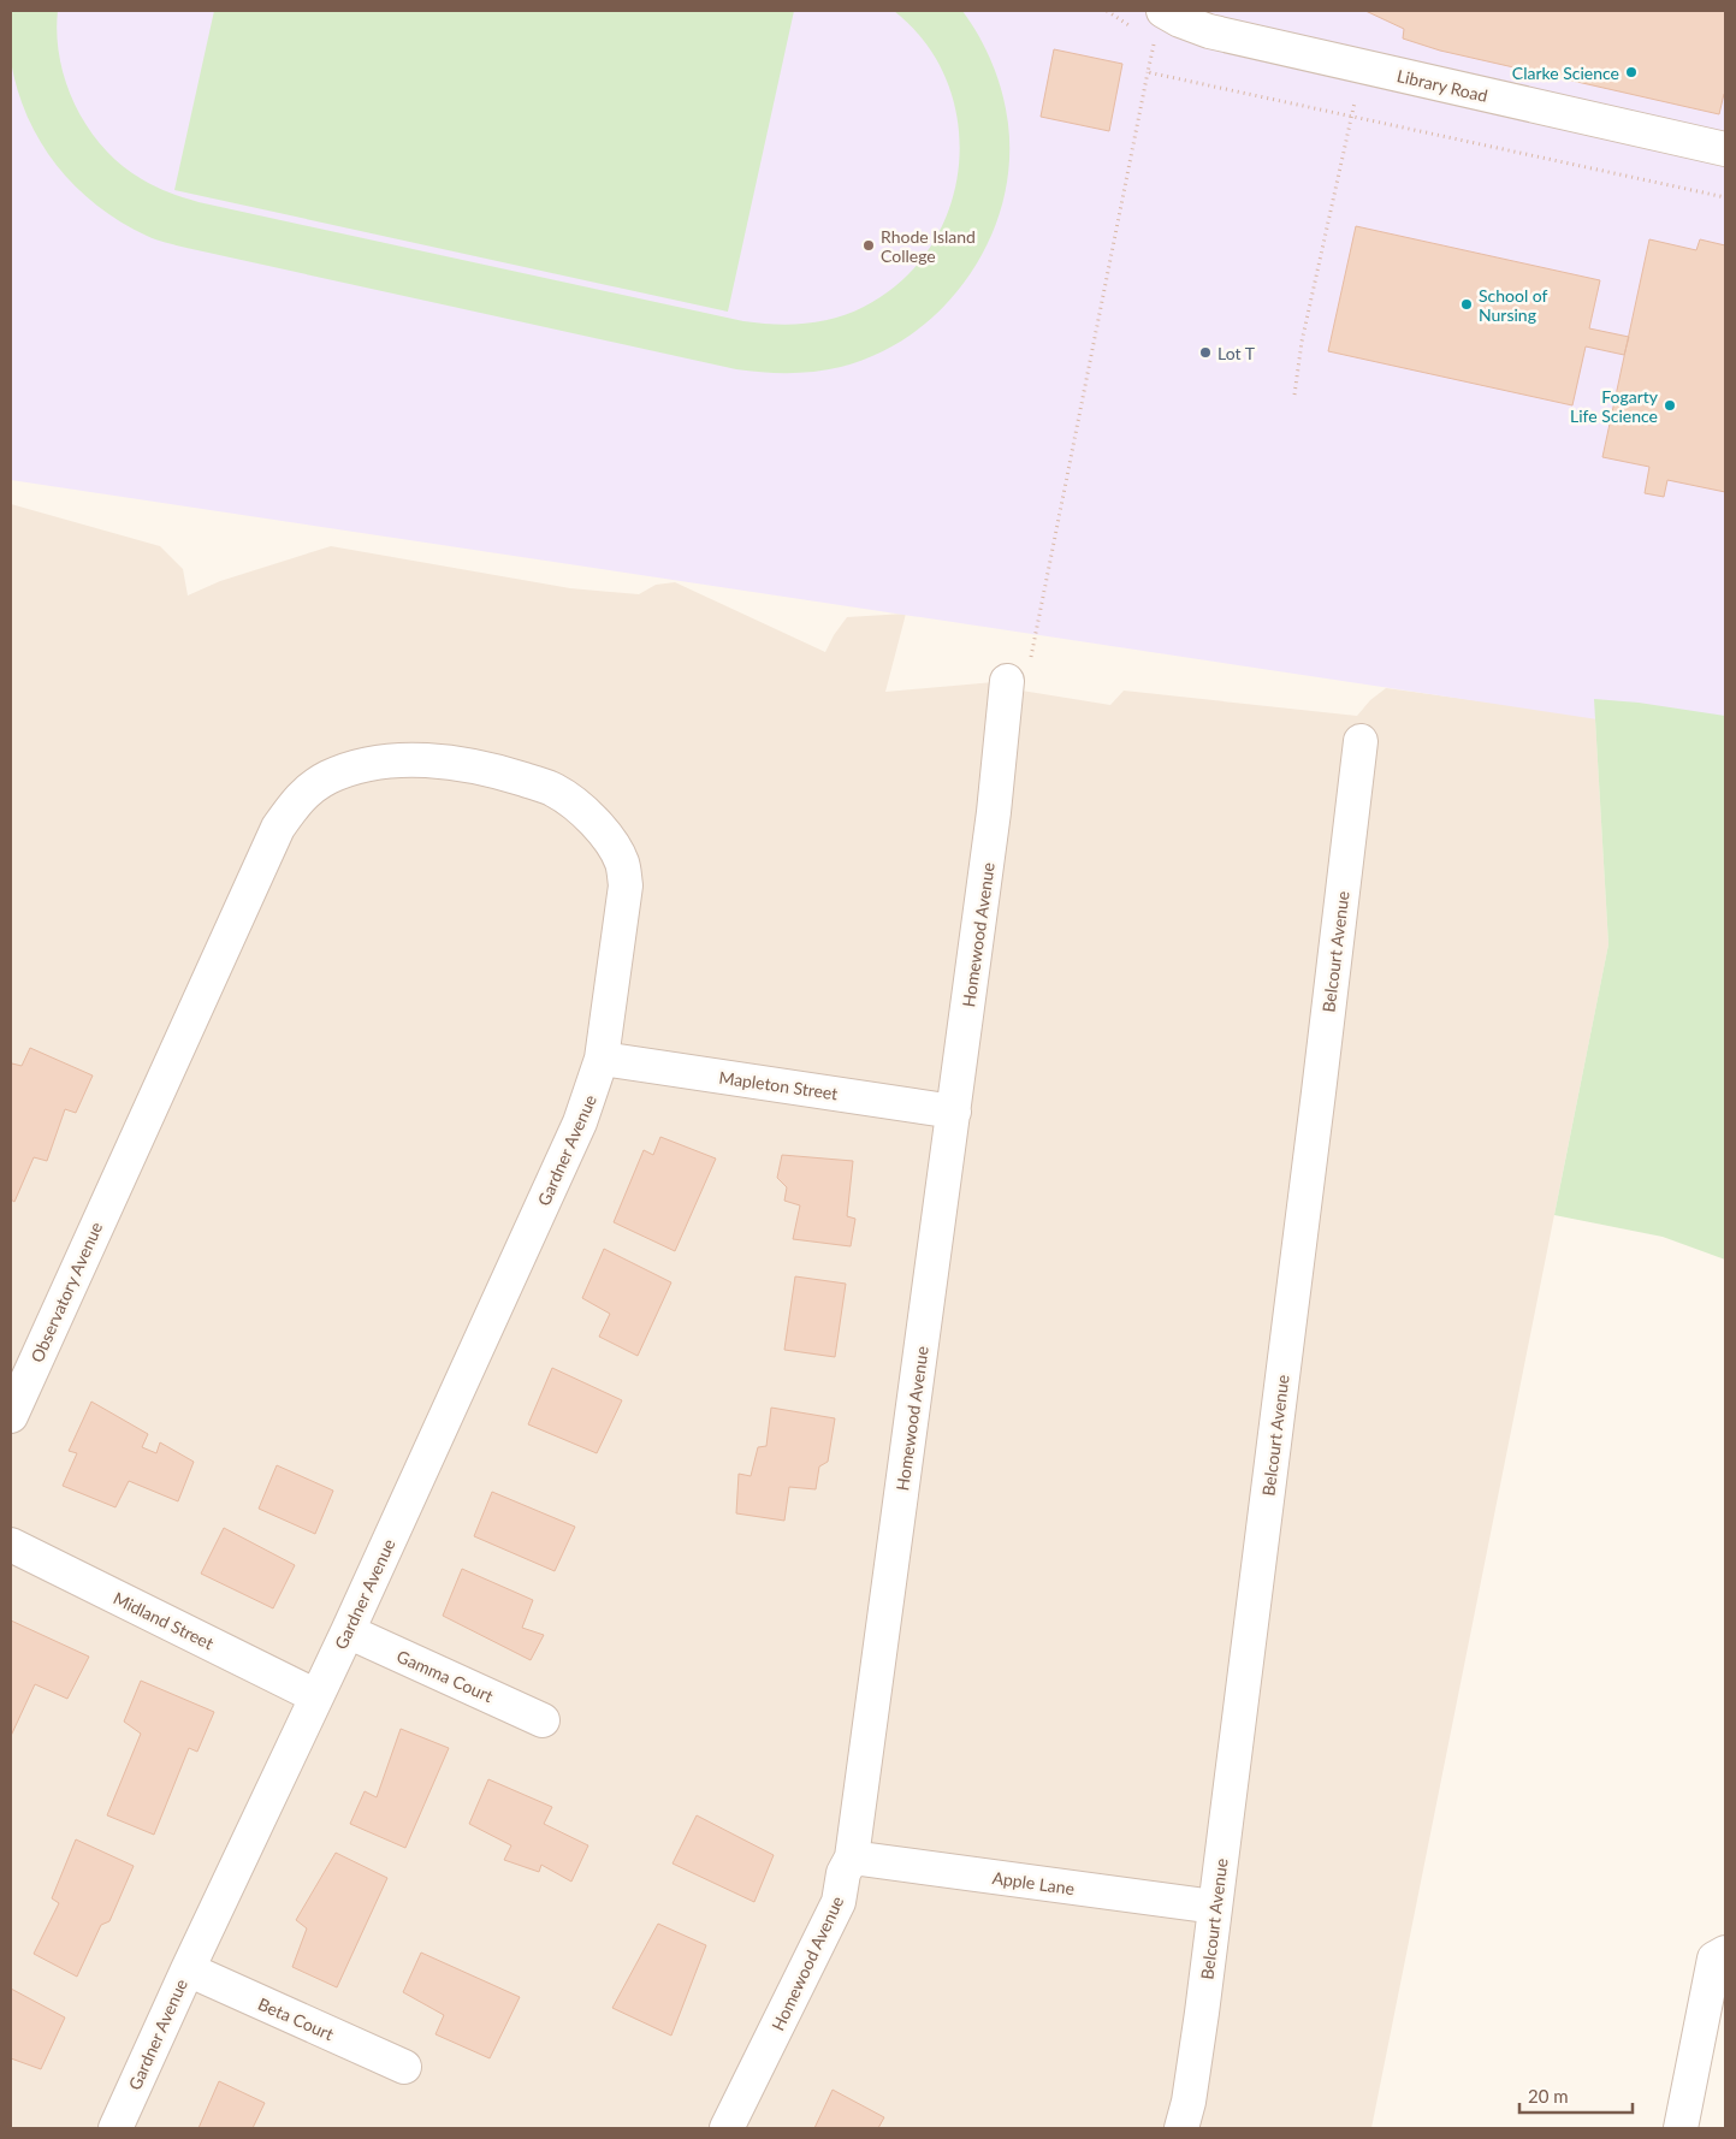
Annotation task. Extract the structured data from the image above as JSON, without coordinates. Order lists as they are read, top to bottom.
{
  "streets": {
    "street": [
      "Library Road",
      "Homewood Avenue",
      "Belcourt Avenue",
      "Mapleton Street",
      "Gardner Avenue",
      "Observatory Avenue",
      "Midland Street",
      "Gamma Court",
      "Apple Lane",
      "Beta Court"
    ]
  },
  "crossings": [
    ["Homewood Avenue", "Mapleton Street"],
    ["Homewood Avenue", "Apple Lane"],
    ["Belcourt Avenue", "Apple Lane"],
    ["Mapleton Street", "Gardner Avenue"],
    ["Gardner Avenue", "Observatory Avenue"],
    ["Gardner Avenue", "Midland Street"],
    ["Gardner Avenue", "Gamma Court"],
    ["Gardner Avenue", "Beta Court"]
  ],
  "places": [
    "Clarke Science",
    "Rhode Island College",
    "School of Nursing",
    "Lot T",
    "Fogarty Life Science"
  ],
  "scale_bar": "20 m"
}
